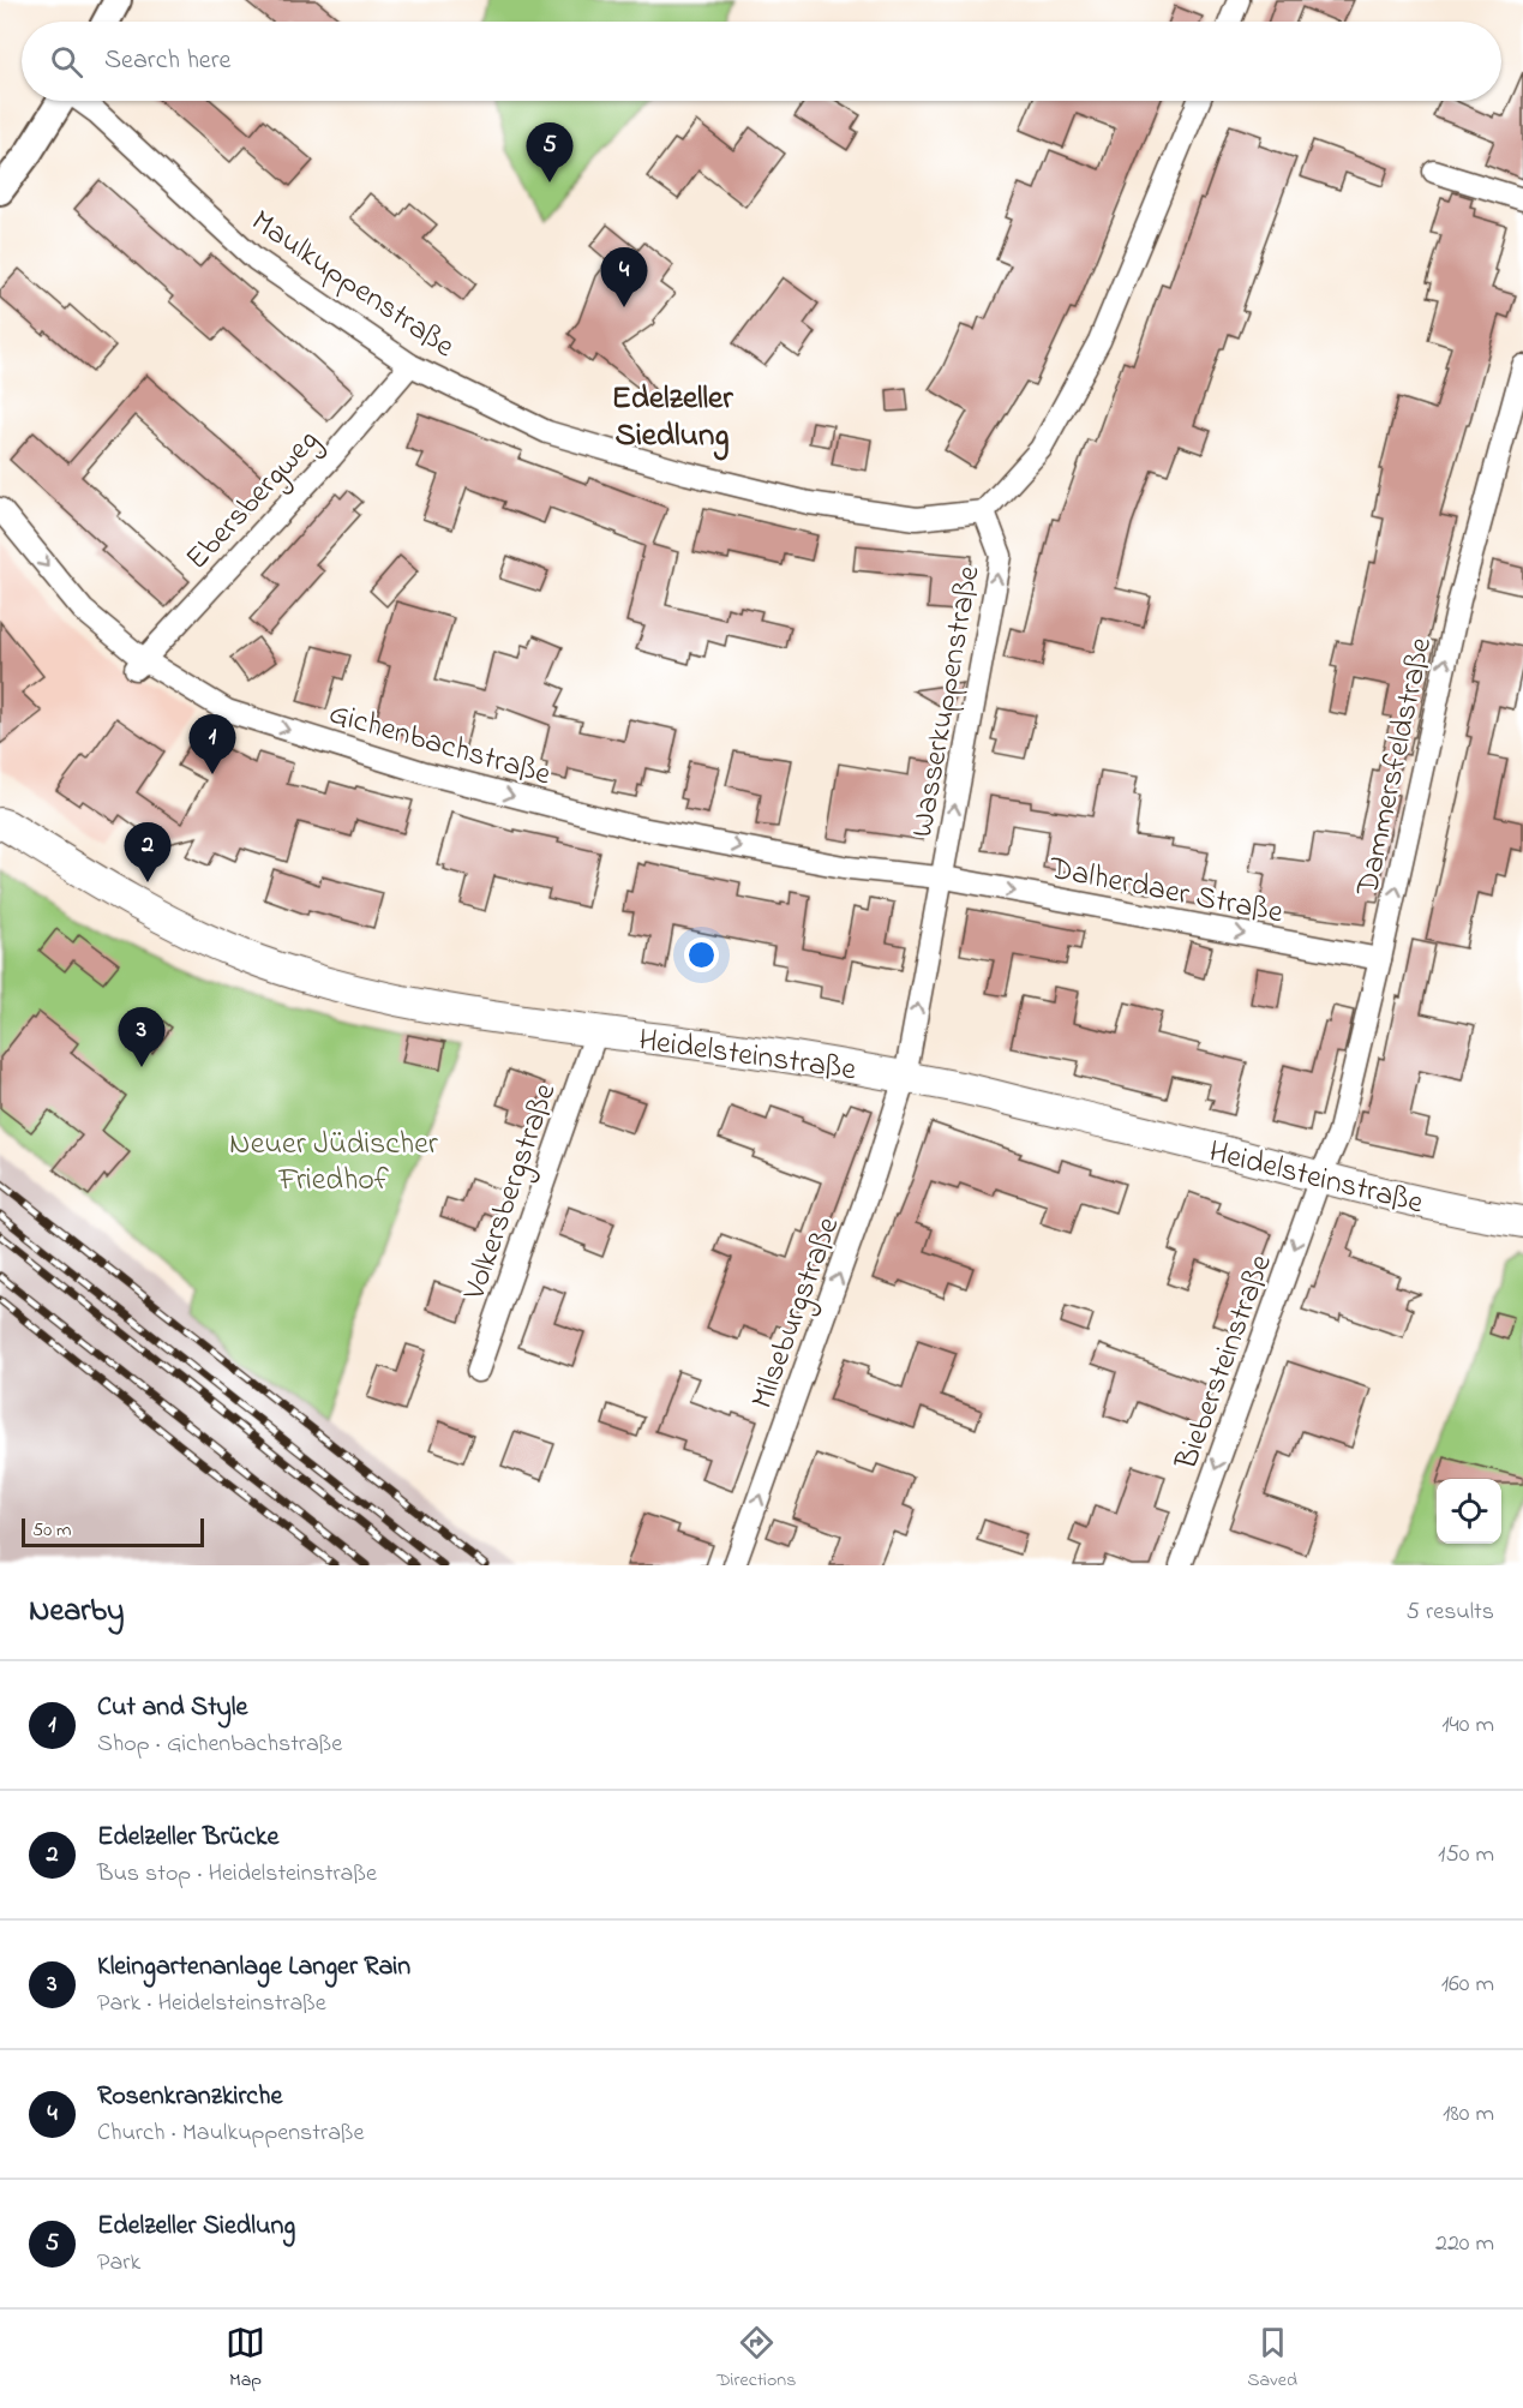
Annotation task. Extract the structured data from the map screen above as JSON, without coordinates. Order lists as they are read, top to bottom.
{
  "streets": {
    "main road": ["Heidelsteinstraße"],
    "street": [
      "Maulkuppenstraße",
      "Ebersbergweg",
      "Wasserkuppenstraße",
      "Gichenbachstraße",
      "Dammersfeldstraße",
      "Dalherdaer Straße",
      "Volkersbergstraße",
      "Milseburgstraße",
      "Biebersteinstraße"
    ]
  },
  "crossings": [
    ["Maulkuppenstraße", "Ebersbergweg"],
    ["Maulkuppenstraße", "Wasserkuppenstraße"],
    ["Ebersbergweg", "Gichenbachstraße"],
    ["Wasserkuppenstraße", "Gichenbachstraße"],
    ["Wasserkuppenstraße", "Dalherdaer Straße"],
    ["Wasserkuppenstraße", "Heidelsteinstraße"],
    ["Wasserkuppenstraße", "Milseburgstraße"],
    ["Gichenbachstraße", "Dalherdaer Straße"],
    ["Dammersfeldstraße", "Dalherdaer Straße"],
    ["Dammersfeldstraße", "Heidelsteinstraße"],
    ["Dammersfeldstraße", "Biebersteinstraße"],
    ["Heidelsteinstraße", "Volkersbergstraße"],
    ["Heidelsteinstraße", "Milseburgstraße"],
    ["Heidelsteinstraße", "Biebersteinstraße"]
  ],
  "one_way": [
    "Wasserkuppenstraße",
    "Gichenbachstraße",
    "Dammersfeldstraße",
    "Dalherdaer Straße",
    "Milseburgstraße",
    "Biebersteinstraße"
  ],
  "districts": ["Edelzeller Siedlung"],
  "parks": ["Neuer Jüdischer Friedhof"],
  "scale_bar": "50 m",
  "page": {
    "search": "Search here",
    "pins": [
      "5",
      "4",
      "1",
      "2",
      "3"
    ],
    "scale": "50 m",
    "heading": ["Nearby", "5 results"],
    "list": [
      {
        "mark": "1",
        "name": "Cut and Style",
        "note": "Shop · Gichenbachstraße",
        "value": "140 m"
      },
      {
        "mark": "2",
        "name": "Edelzeller Brücke",
        "note": "Bus stop · Heidelsteinstraße",
        "value": "150 m"
      },
      {
        "mark": "3",
        "name": "Kleingartenanlage Langer Rain",
        "note": "Park · Heidelsteinstraße",
        "value": "160 m"
      },
      {
        "mark": "4",
        "name": "Rosenkranzkirche",
        "note": "Church · Maulkuppenstraße",
        "value": "180 m"
      },
      {
        "mark": "5",
        "name": "Edelzeller Siedlung",
        "note": "Park",
        "value": "220 m"
      }
    ],
    "nav": ["Map", "Directions", "Saved"]
  }
}
